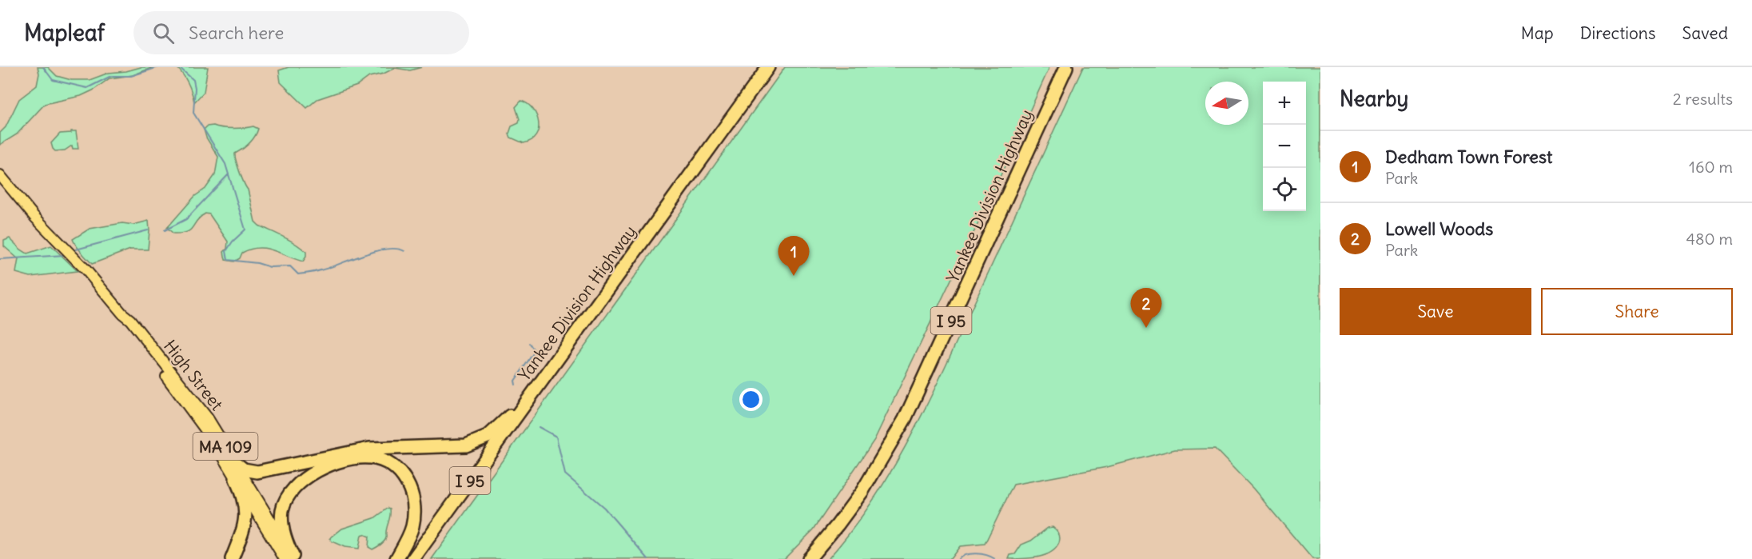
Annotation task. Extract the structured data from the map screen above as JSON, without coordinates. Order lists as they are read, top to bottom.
{
  "streets": {
    "highway": ["Yankee Division Highway", "I 95"],
    "main road": ["High Street", "MA 109"]
  },
  "north": "left",
  "page": {
    "header": "Mapleaf",
    "search": "Search here",
    "nav": ["Map", "Directions", "Saved"],
    "heading": ["Nearby", "2 results"],
    "map_buttons": ["+", "−"],
    "list": [
      {
        "mark": "1",
        "name": "Dedham Town Forest",
        "note": "Park",
        "value": "160 m"
      },
      {
        "mark": "2",
        "name": "Lowell Woods",
        "note": "Park",
        "value": "480 m"
      }
    ],
    "pins": ["1", "2"],
    "buttons": ["Save", "Share"]
  }
}
